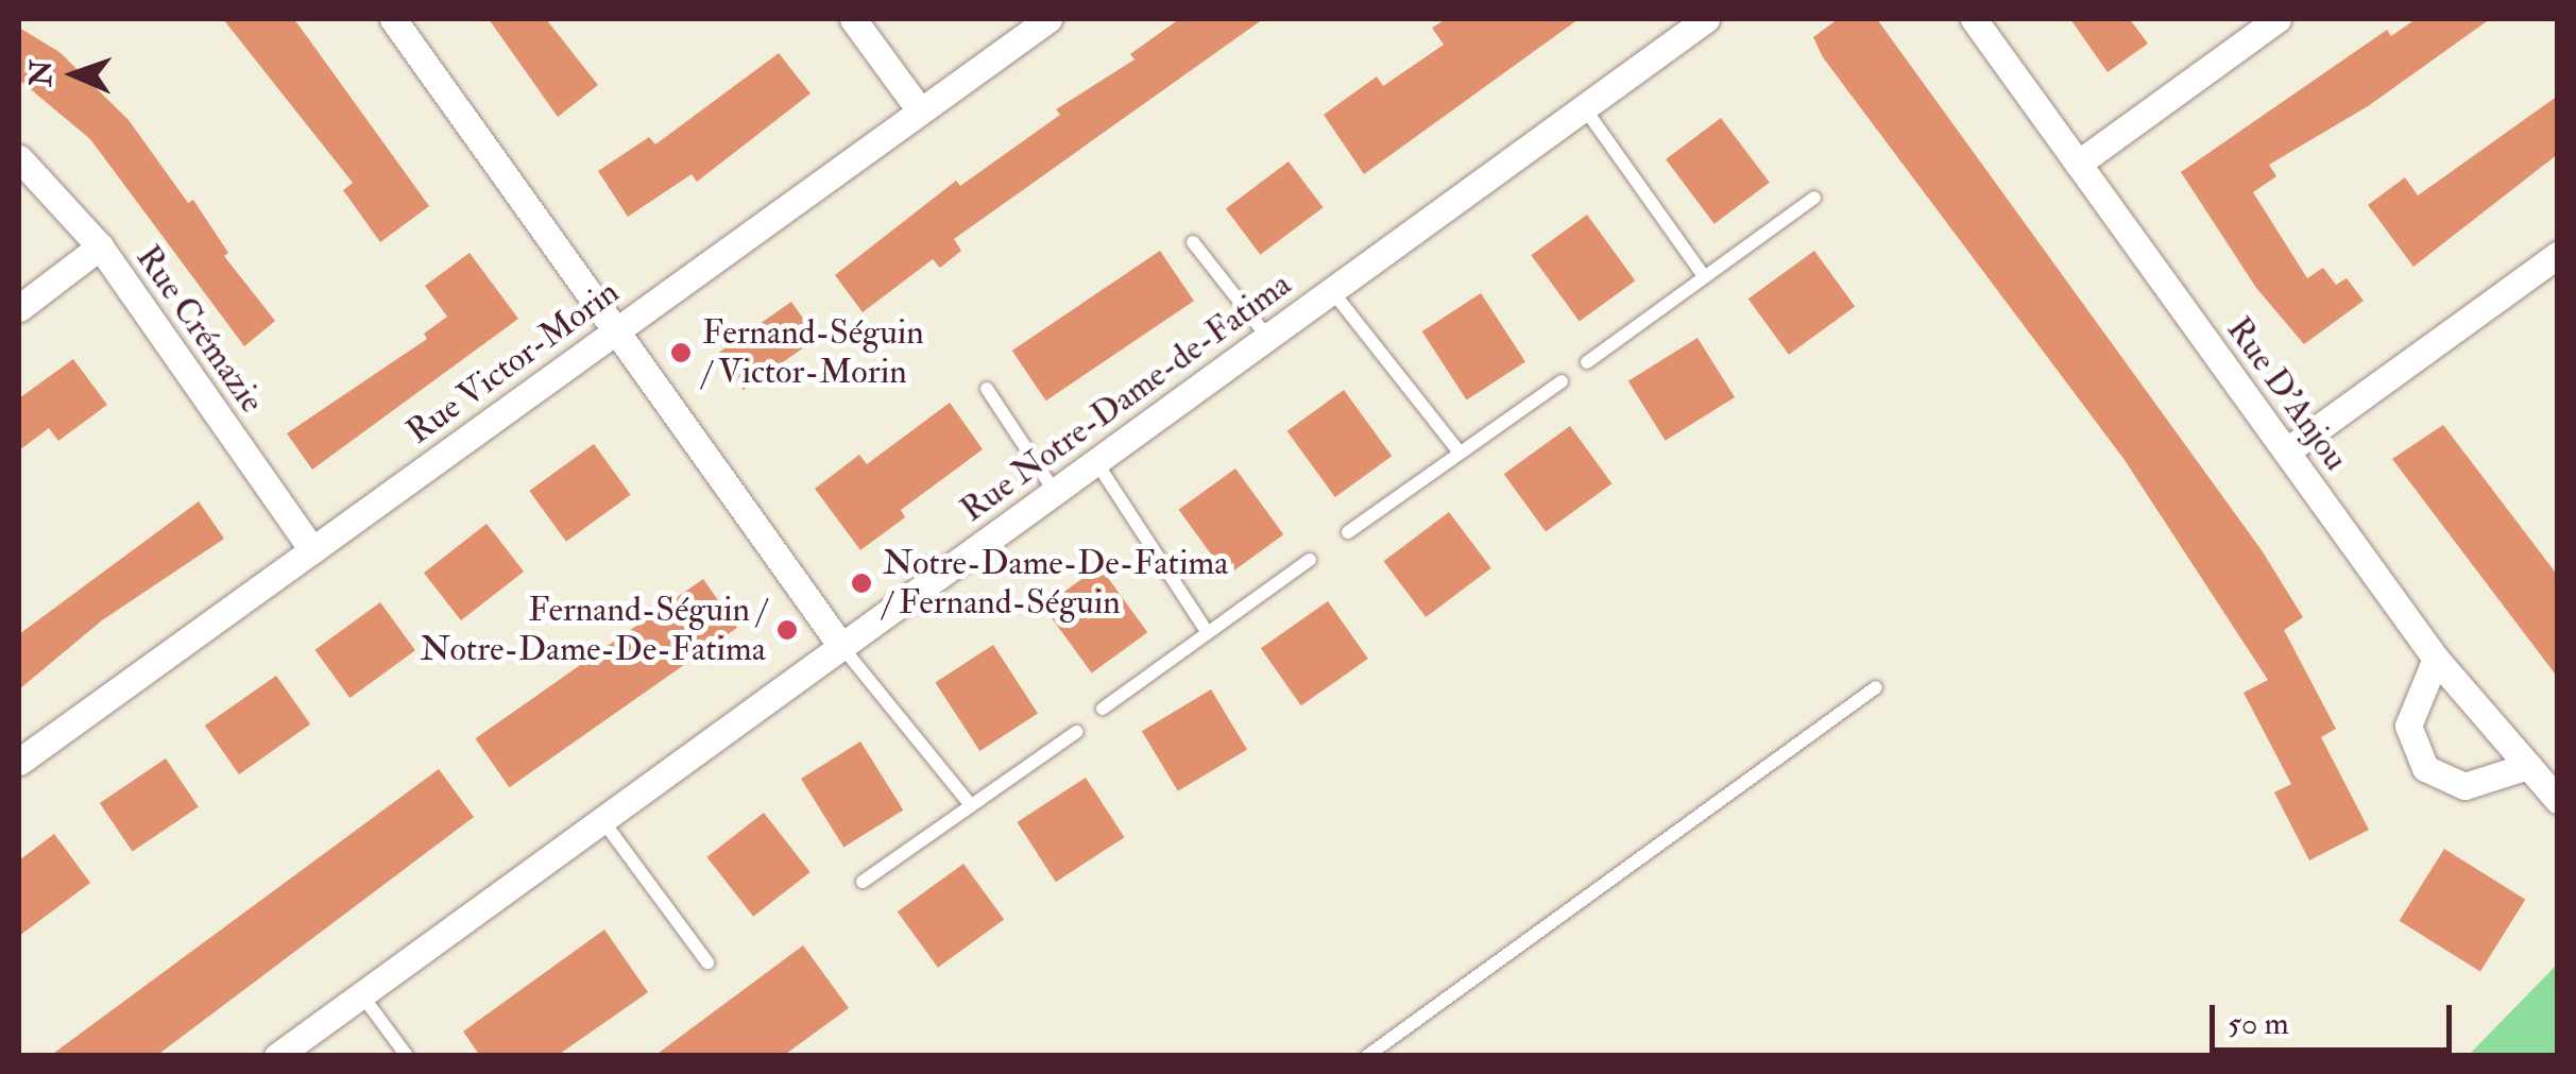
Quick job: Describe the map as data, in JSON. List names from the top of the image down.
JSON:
{
  "streets": {
    "street": [
      "Rue Crémazie",
      "Rue Victor-Morin",
      "Rue D'Anjou",
      "Rue Notre-Dame-de-Fatima"
    ]
  },
  "crossings": [
    ["Rue Crémazie", "Rue Victor-Morin"]
  ],
  "places": ["Fernand-Séguin / Victor-Morin", "Notre-Dame-De-Fatima / Fernand-Séguin", "Fernand-Séguin / Notre-Dame-De-Fatima"],
  "scale_bar": "50 m",
  "north": "left"
}
